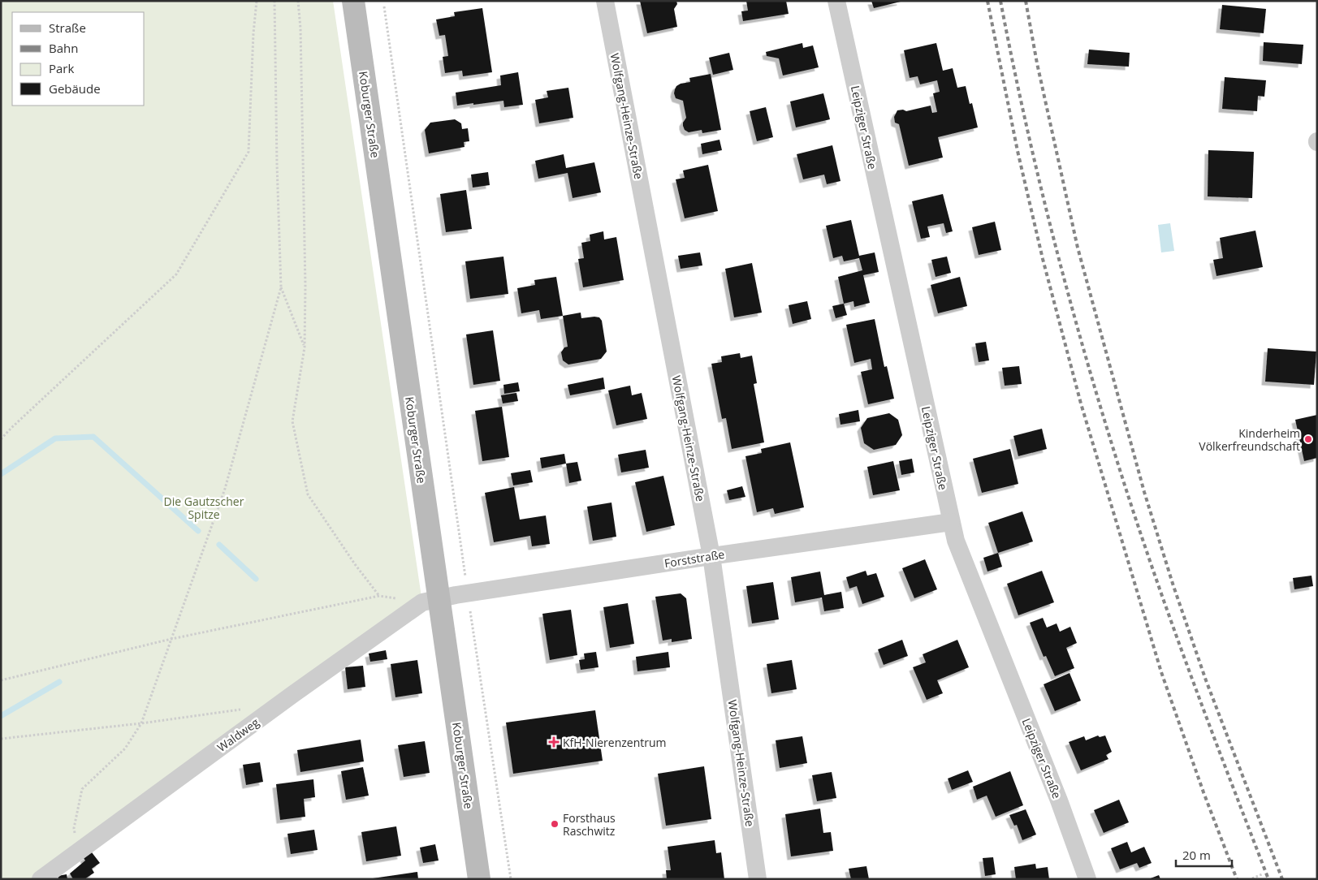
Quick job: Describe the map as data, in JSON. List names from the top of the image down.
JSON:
{
  "streets": {
    "main road": ["Koburger Straße"],
    "street": [
      "Wolfgang-Heinze-Straße",
      "Leipziger Straße",
      "Forststraße",
      "Waldweg"
    ]
  },
  "crossings": [
    ["Koburger Straße", "Forststraße"],
    ["Koburger Straße", "Waldweg"],
    ["Wolfgang-Heinze-Straße", "Forststraße"],
    ["Leipziger Straße", "Forststraße"],
    ["Forststraße", "Waldweg"]
  ],
  "parks": ["Die Gautzscher Spitze"],
  "places": {
    "other": ["Kinderheim Völkerfreundschaft", "Forsthaus Raschwitz"],
    "health": ["KfH-Nierenzentrum"]
  },
  "legend": [
    "Straße",
    "Bahn",
    "Park",
    "Gebäude"
  ],
  "scale_bar": "20 m"
}
